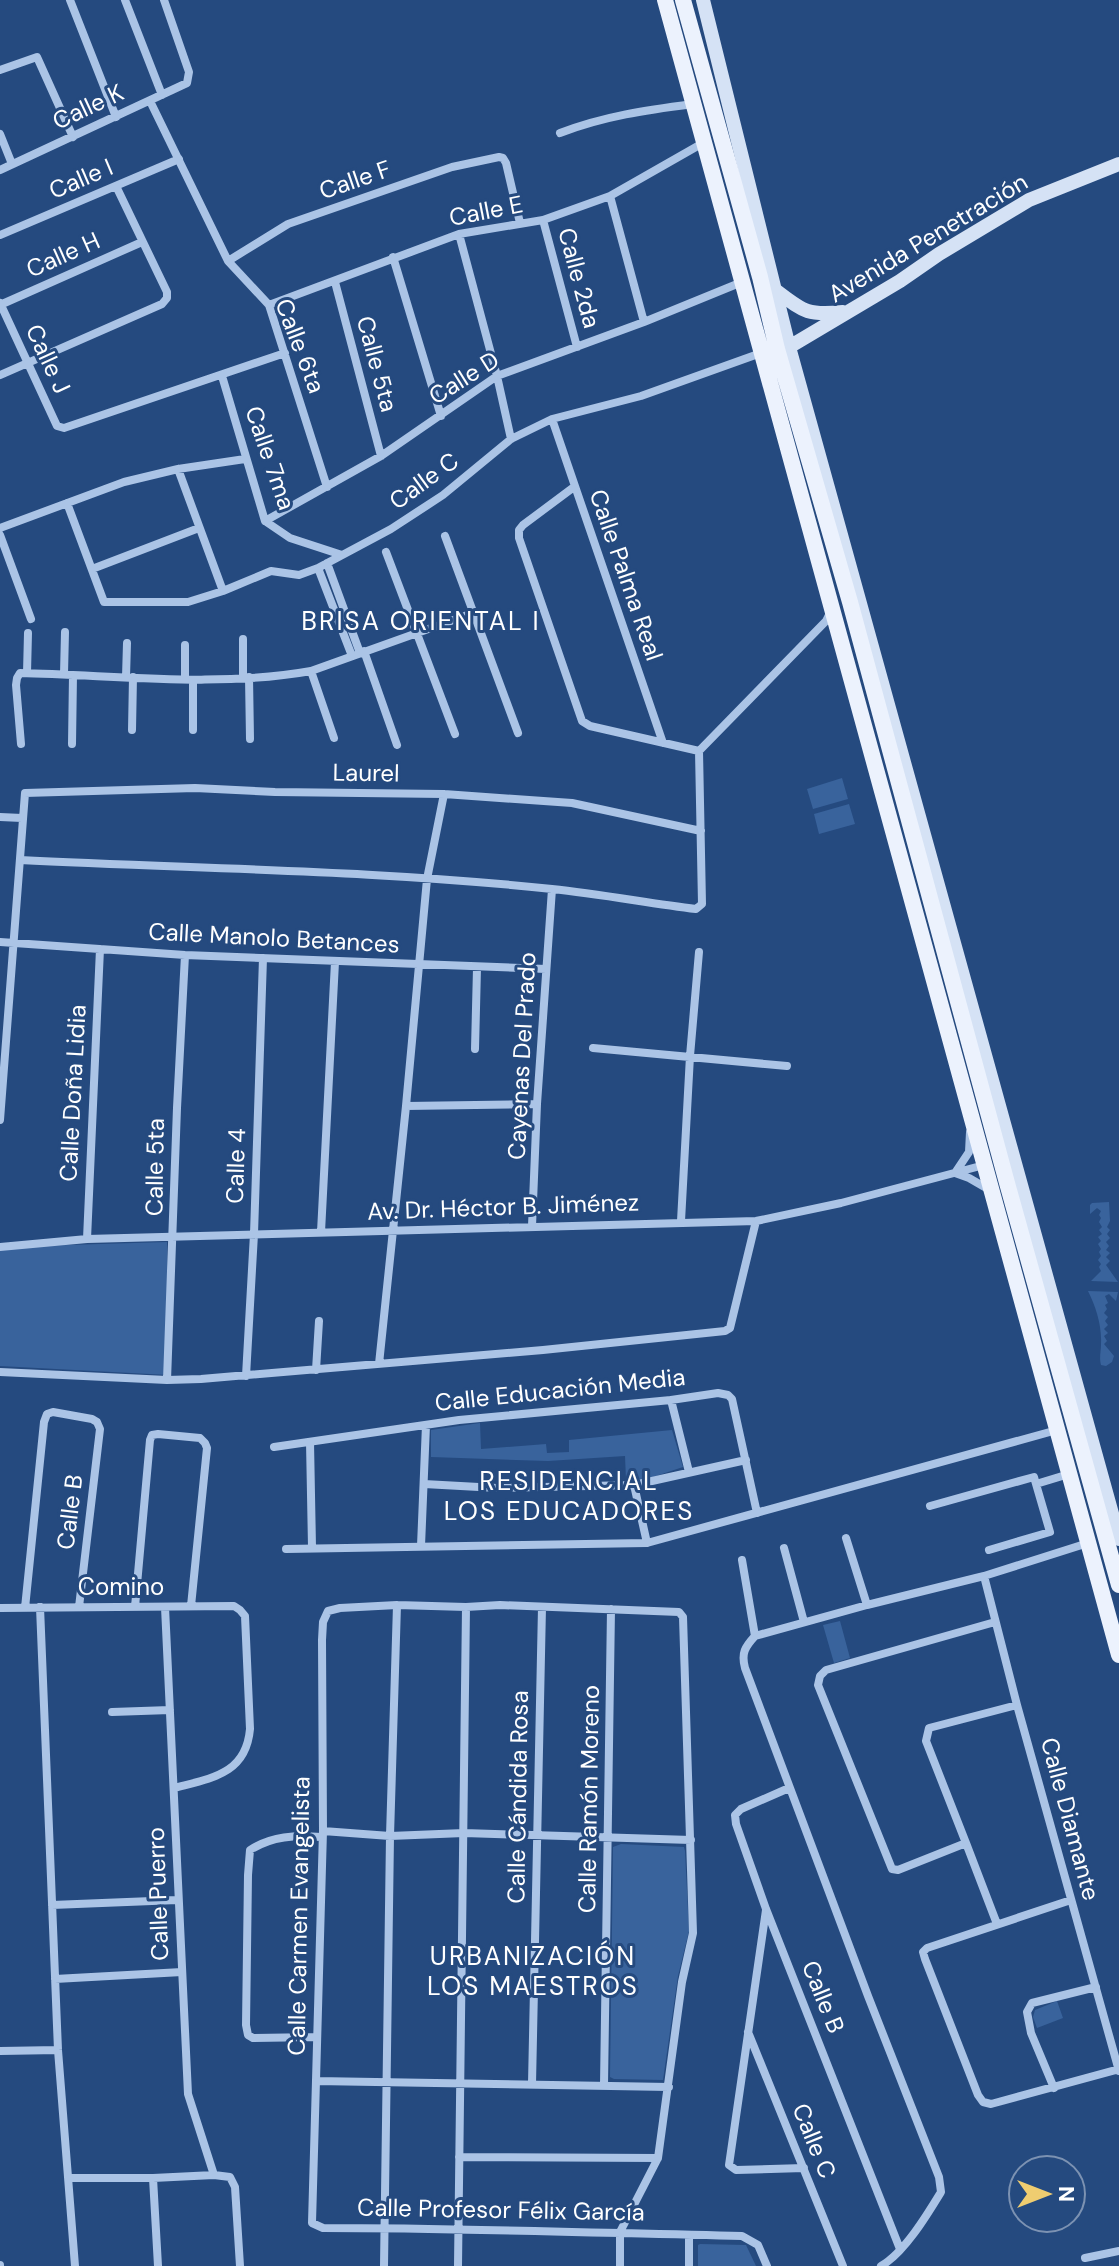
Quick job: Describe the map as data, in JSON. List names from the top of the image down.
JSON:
{
  "streets": {
    "street": [
      "Calle K",
      "Calle I",
      "Calle F",
      "Calle E",
      "Avenida Penetración",
      "Calle H",
      "Calle 2da",
      "Calle 6ta",
      "Calle J",
      "Calle 5ta",
      "Calle D",
      "Calle 7ma",
      "Calle C",
      "Calle Palma Real",
      "Laurel",
      "Calle Manolo Betances",
      "Cayenas Del Prado",
      "Calle Doña Lidia",
      "Calle 4",
      "Av. Dr. Héctor B. Jiménez",
      "Calle Educación Media",
      "Calle B",
      "Comino",
      "Calle Cándida Rosa",
      "Calle Ramón Moreno",
      "Calle Diamante",
      "Calle Puerro",
      "Calle Carmen Evangelista",
      "Calle Profesor Félix García"
    ]
  },
  "crossings": [
    ["Calle K", "Calle 6ta"],
    ["Calle I", "Calle 6ta"],
    ["Calle F", "Calle E"],
    ["Calle F", "Calle 6ta"],
    ["Calle E", "Calle 2da"],
    ["Calle E", "Calle 6ta"],
    ["Calle E", "Calle 5ta"],
    ["Avenida Penetración", "Calle C"],
    ["Calle H", "Calle J"],
    ["Calle 2da", "Calle D"],
    ["Calle 6ta", "Calle D"],
    ["Calle J", "Calle 7ma"],
    ["Calle 5ta", "Calle D"],
    ["Calle 5ta", "Calle Manolo Betances"],
    ["Calle 5ta", "Av. Dr. Héctor B. Jiménez"],
    ["Calle D", "Calle 7ma"],
    ["Calle 7ma", "Calle C"],
    ["Calle C", "Calle Palma Real"],
    ["Calle Manolo Betances", "Cayenas Del Prado"],
    ["Calle Manolo Betances", "Calle Doña Lidia"],
    ["Calle Manolo Betances", "Calle 4"],
    ["Cayenas Del Prado", "Av. Dr. Héctor B. Jiménez"],
    ["Calle Doña Lidia", "Av. Dr. Héctor B. Jiménez"],
    ["Calle 4", "Av. Dr. Héctor B. Jiménez"],
    ["Calle B", "Comino"],
    ["Comino", "Calle Puerro"],
    ["Calle Carmen Evangelista", "Calle Profesor Félix García"]
  ],
  "districts": ["BRISA ORIENTAL I", "RESIDENCIAL LOS EDUCADORES", "URBANIZACIÓN LOS MAESTROS"],
  "north": "right"
}
